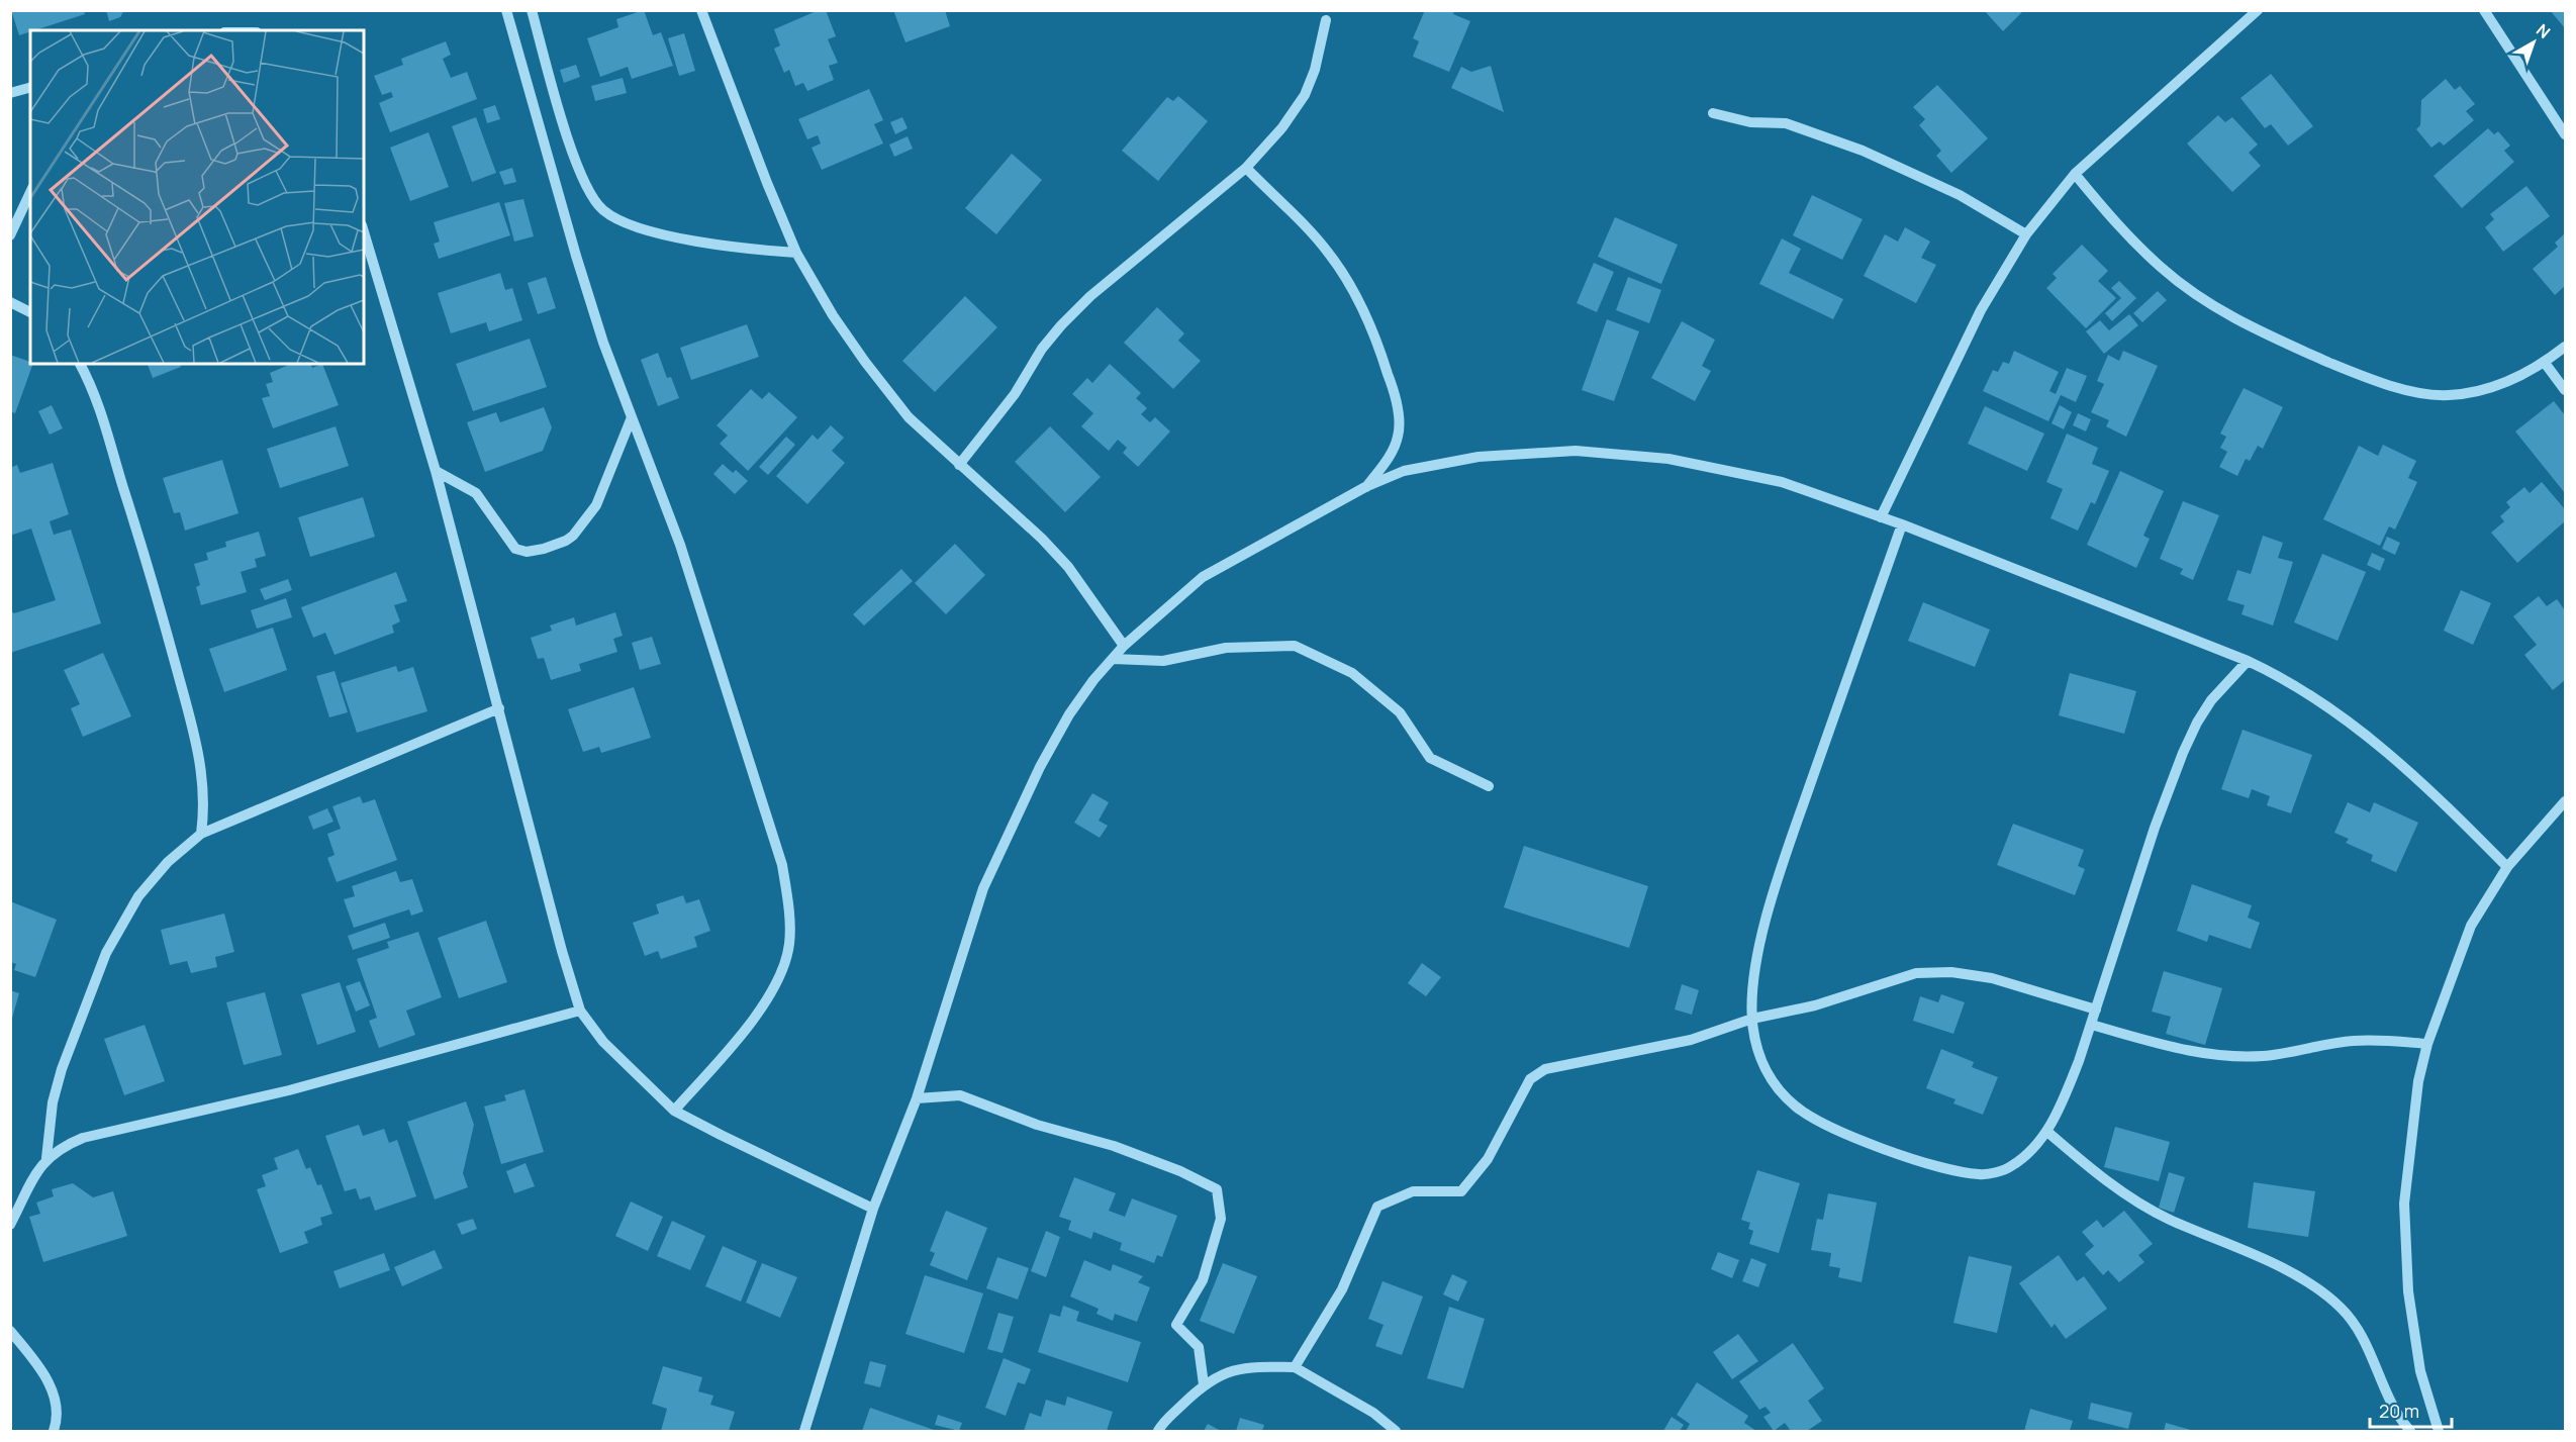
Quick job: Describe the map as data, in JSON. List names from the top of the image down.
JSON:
{
  "scale_bar": "20 m",
  "north": "top right"
}
